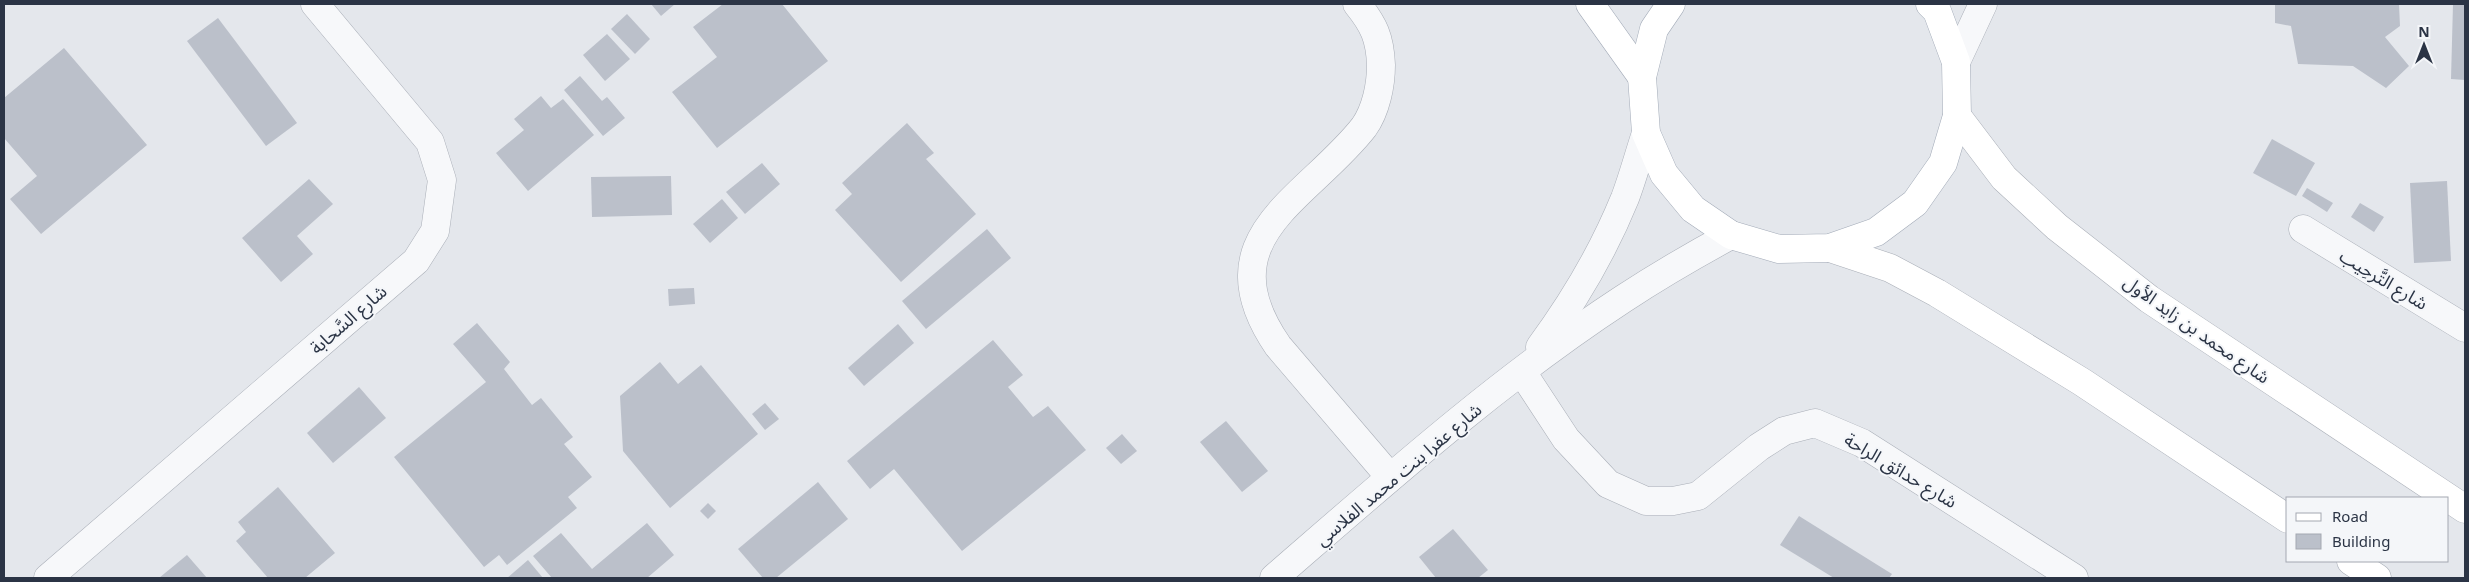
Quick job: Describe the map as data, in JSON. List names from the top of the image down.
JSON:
{
  "streets": {
    "main road": ["شارع محمد بن زايد الأول"],
    "street": [
      "شارع التَّرحِيب",
      "شارع السَّحابة",
      "شارع حدائق الراحة",
      "شارع عفرا بنت محمد الفلاسي"
    ]
  },
  "crossings": [
    ["شارع حدائق الراحة", "شارع عفرا بنت محمد الفلاسي"]
  ],
  "legend": ["Road", "Building"],
  "north": "top"
}
